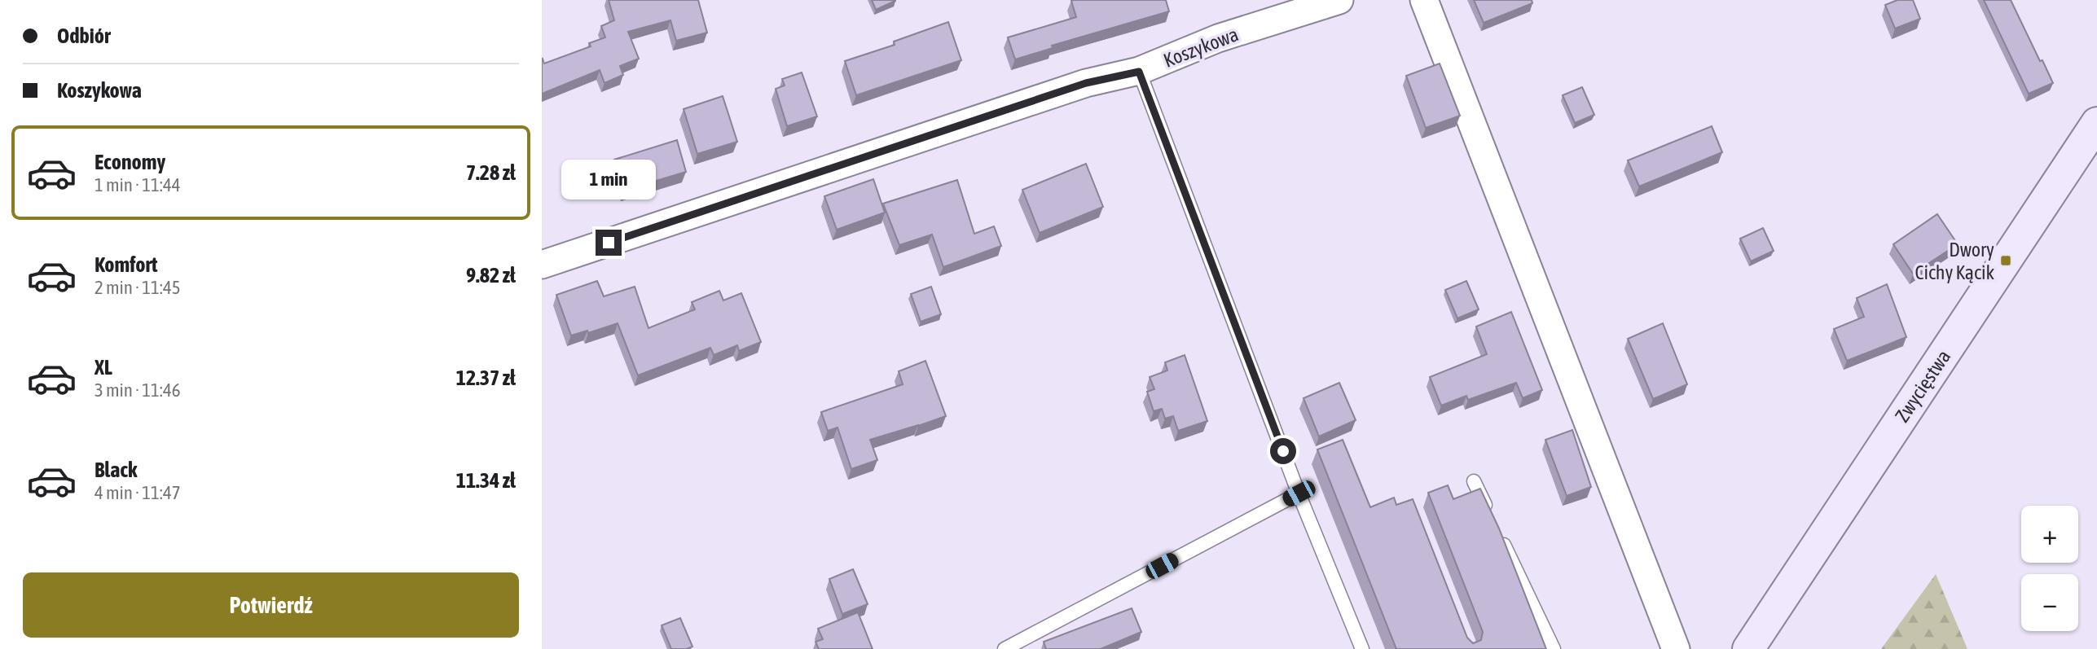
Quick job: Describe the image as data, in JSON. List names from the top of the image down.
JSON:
{
  "streets": {
    "street": ["Koszykowa", "Zwycięstwa"]
  },
  "places": {
    "transit": ["Dwory Cichy Kącik"]
  },
  "page": {
    "banner": ["Odbiór", "Koszykowa"],
    "list": [
      {
        "name": "Economy",
        "note": "1 min · 11:44",
        "value": "7.28 zł"
      },
      {
        "name": "Komfort",
        "note": "2 min · 11:45",
        "value": "9.82 zł"
      },
      {
        "name": "XL",
        "note": "3 min · 11:46",
        "value": "12.37 zł"
      },
      {
        "name": "Black",
        "note": "4 min · 11:47",
        "value": "11.34 zł"
      }
    ],
    "bubble": "1 min",
    "map_buttons": ["+", "−"],
    "buttons": "Potwierdź"
  }
}
